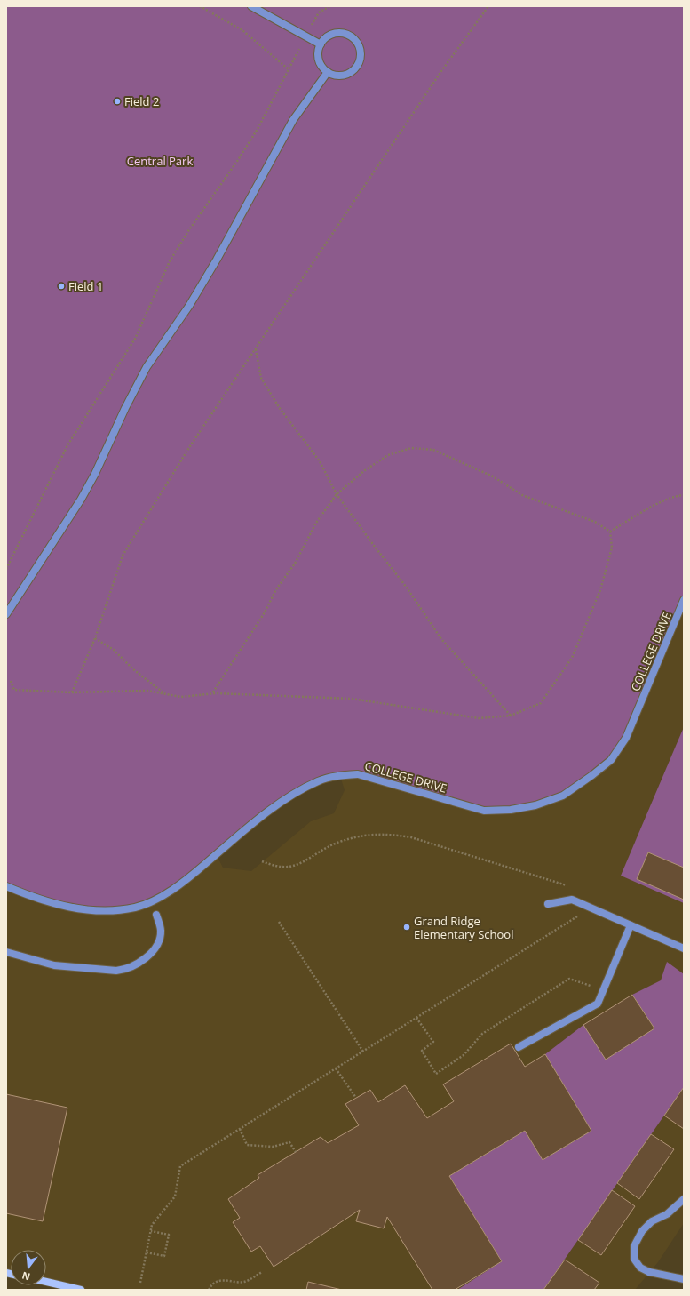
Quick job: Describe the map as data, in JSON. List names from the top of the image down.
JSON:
{
  "streets": {
    "street": ["COLLEGE DRIVE"]
  },
  "parks": ["Central Park"],
  "places": ["Field 2", "Field 1", "Grand Ridge Elementary School"],
  "north": "bottom"
}
